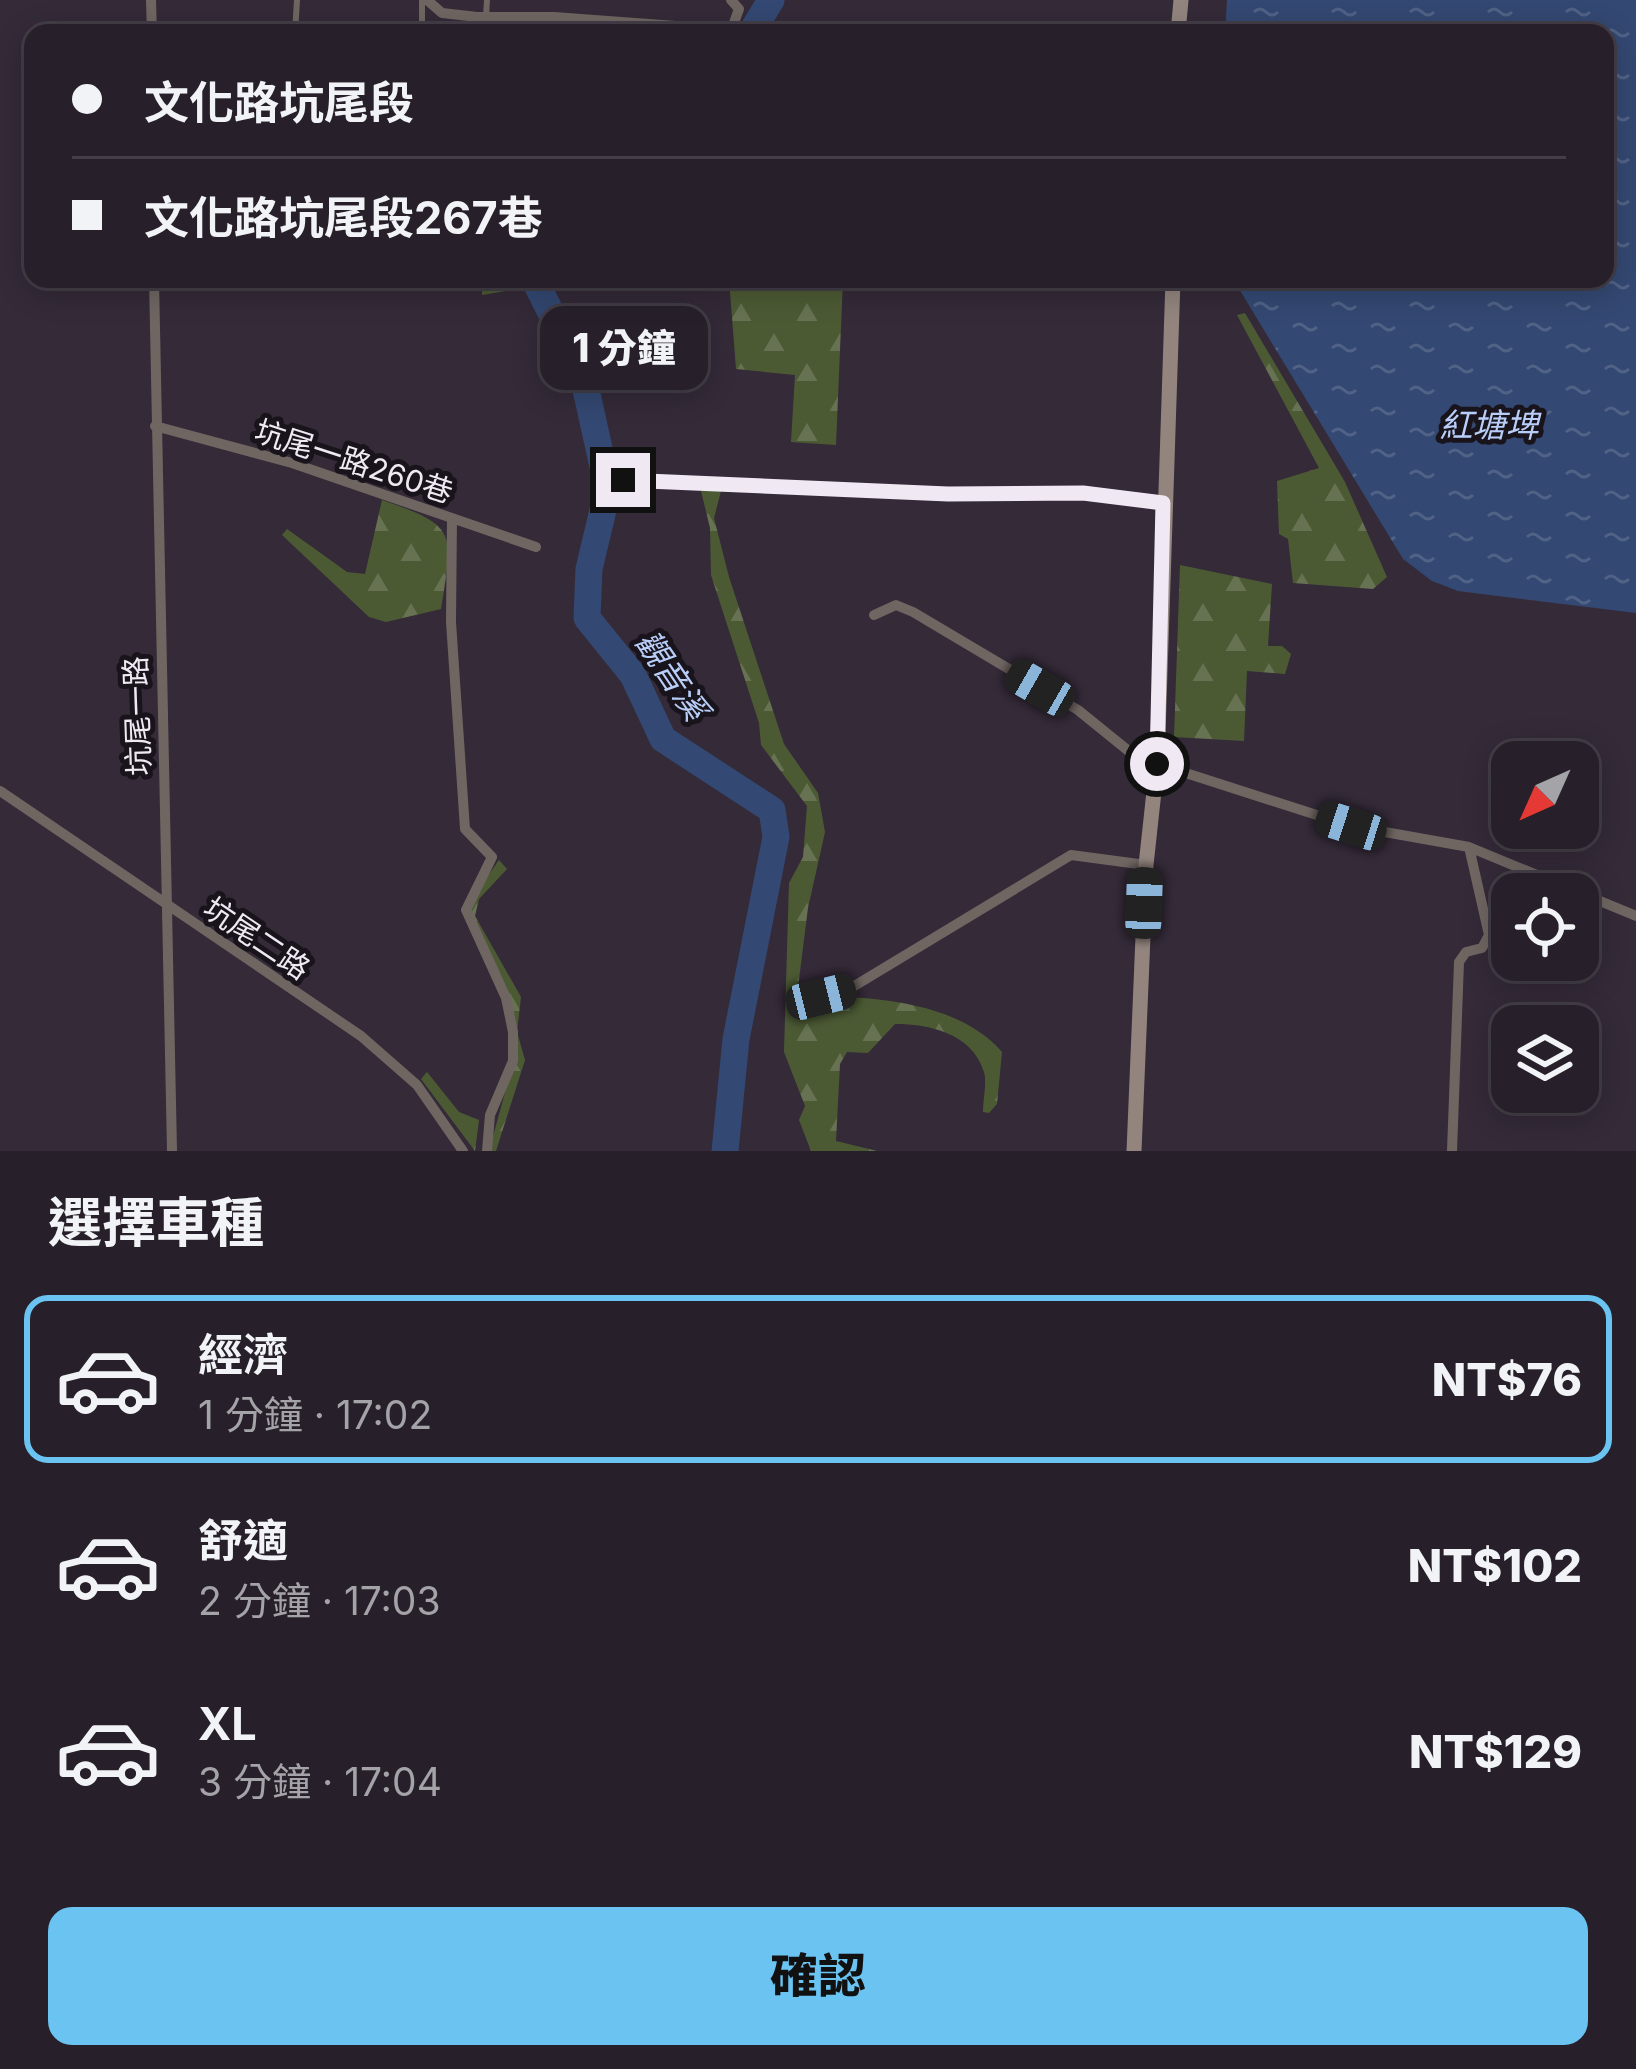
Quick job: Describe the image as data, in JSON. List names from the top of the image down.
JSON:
{
  "streets": {
    "street": ["坑尾一路260巷", "坑尾一路", "坑尾二路"]
  },
  "crossings": [
    ["坑尾一路260巷", "坑尾一路"],
    ["坑尾一路", "坑尾二路"]
  ],
  "water": ["紅塘埤", "觀音溪"],
  "north": "bottom left",
  "page": {
    "banner": ["文化路坑尾段", "文化路坑尾段267巷"],
    "bubble": "1 分鐘",
    "heading": "選擇車種",
    "list": [
      {
        "name": "經濟",
        "note": "1 分鐘 · 17:02",
        "value": "NT$76"
      },
      {
        "name": "舒適",
        "note": "2 分鐘 · 17:03",
        "value": "NT$102"
      },
      {
        "name": "XL",
        "note": "3 分鐘 · 17:04",
        "value": "NT$129"
      }
    ],
    "buttons": "確認"
  }
}
